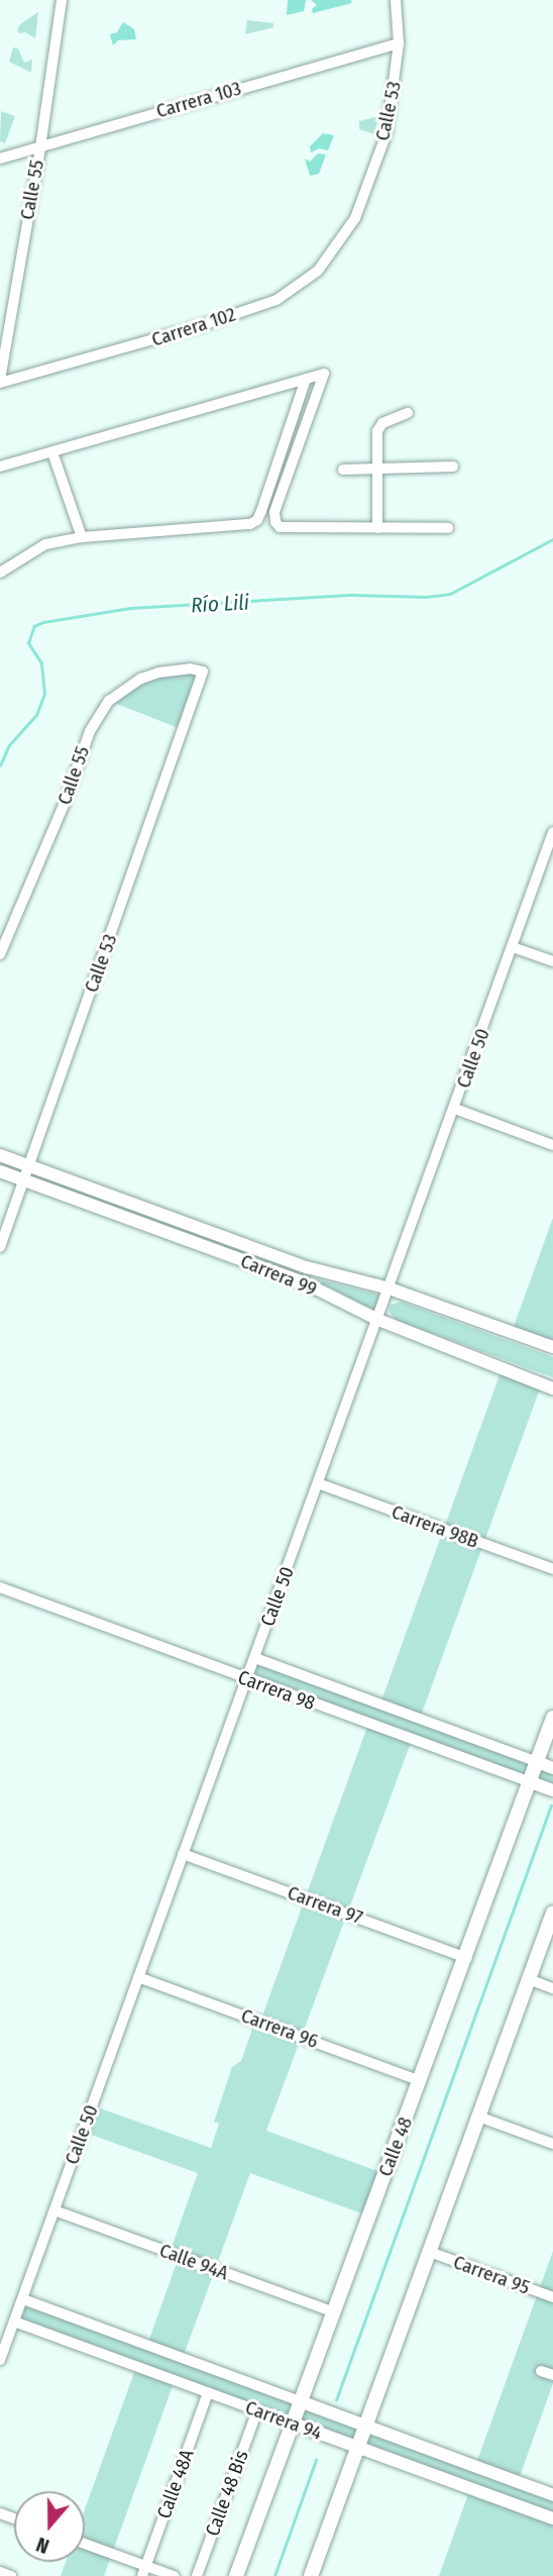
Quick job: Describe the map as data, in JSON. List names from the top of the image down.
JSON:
{
  "streets": {
    "main road": ["Calle 48"],
    "street": [
      "Carrera 103",
      "Calle 53",
      "Calle 55",
      "Carrera 102",
      "Calle 50",
      "Carrera 99",
      "Carrera 98B",
      "Carrera 98",
      "Carrera 97",
      "Carrera 96",
      "Calle 94A",
      "Carrera 95",
      "Carrera 94",
      "Calle 48A",
      "Calle 48 Bis"
    ]
  },
  "crossings": [
    ["Carrera 103", "Calle 53"],
    ["Carrera 103", "Calle 55"],
    ["Calle 53", "Calle 55"],
    ["Calle 53", "Carrera 102"],
    ["Calle 53", "Carrera 99"],
    ["Calle 55", "Carrera 102"],
    ["Calle 50", "Carrera 99"],
    ["Calle 50", "Carrera 98B"],
    ["Calle 50", "Carrera 98"],
    ["Calle 50", "Carrera 97"],
    ["Calle 50", "Carrera 96"],
    ["Calle 50", "Calle 94A"],
    ["Calle 50", "Carrera 94"],
    ["Carrera 98", "Calle 48"],
    ["Carrera 97", "Calle 48"],
    ["Carrera 96", "Calle 48"],
    ["Calle 48", "Calle 94A"],
    ["Calle 48", "Carrera 94"],
    ["Carrera 94", "Calle 48A"],
    ["Carrera 94", "Calle 48 Bis"]
  ],
  "water": ["Río Lili"],
  "north": "bottom"
}
